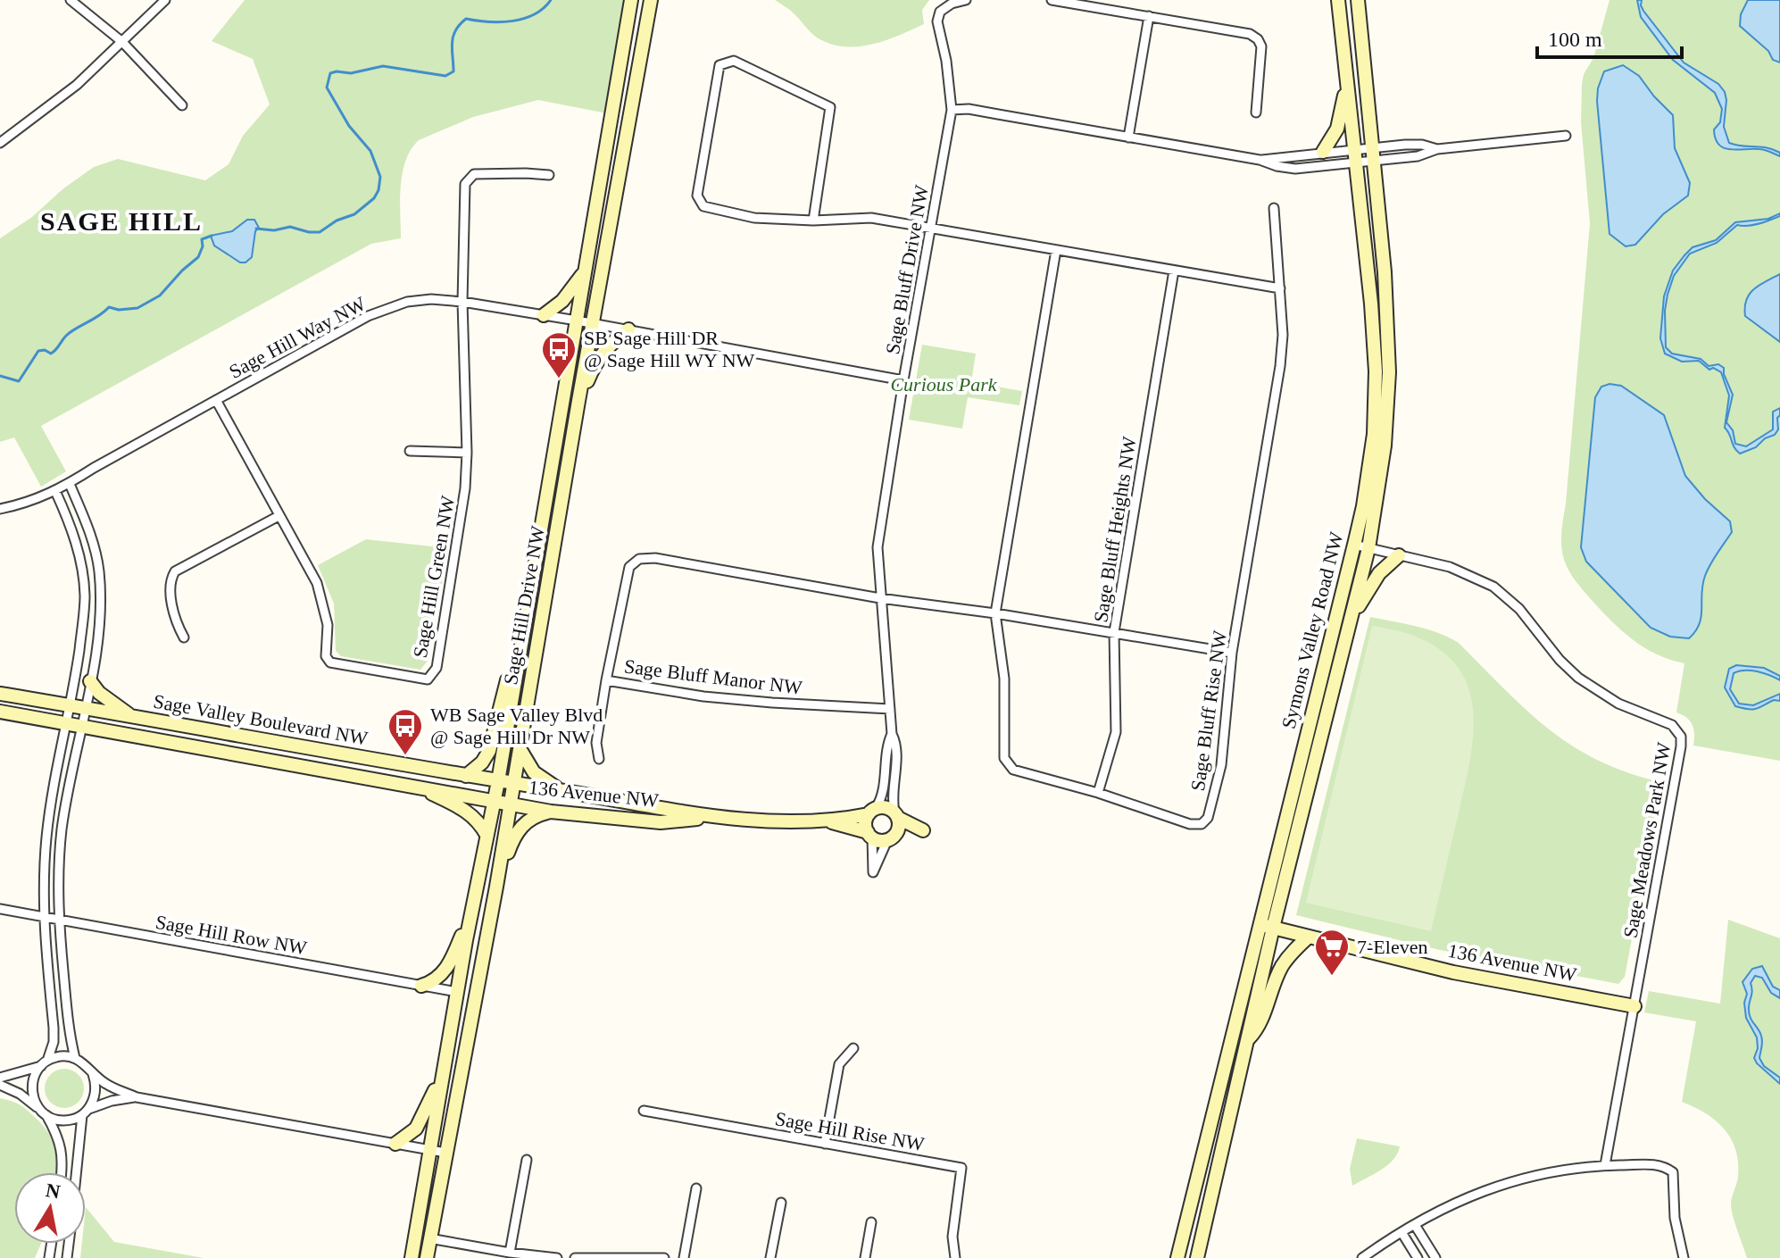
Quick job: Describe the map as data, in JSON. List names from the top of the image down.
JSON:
{
  "streets": {
    "street": [
      "Sage Bluff Drive NW",
      "Sage Hill Way NW",
      "Sage Bluff Heights NW",
      "Sage Hill Green NW",
      "Sage Hill Drive NW",
      "Symons Valley Road NW",
      "Sage Bluff Manor NW",
      "Sage Bluff Rise NW",
      "Sage Valley Boulevard NW",
      "136 Avenue NW",
      "Sage Meadows Park NW",
      "Sage Hill Row NW",
      "Sage Hill Rise NW"
    ]
  },
  "crossings": [
    ["Sage Bluff Drive NW", "Sage Hill Way NW"],
    ["Sage Bluff Drive NW", "Sage Bluff Manor NW"],
    ["Sage Bluff Drive NW", "136 Avenue NW"],
    ["Sage Hill Way NW", "Sage Hill Green NW"],
    ["Sage Hill Way NW", "Sage Hill Drive NW"],
    ["Sage Bluff Heights NW", "Sage Bluff Manor NW"],
    ["Sage Bluff Heights NW", "Sage Bluff Rise NW"],
    ["Sage Hill Drive NW", "Sage Valley Boulevard NW"],
    ["Sage Hill Drive NW", "136 Avenue NW"],
    ["Sage Hill Drive NW", "Sage Hill Row NW"],
    ["Symons Valley Road NW", "136 Avenue NW"],
    ["Symons Valley Road NW", "Sage Meadows Park NW"],
    ["Sage Bluff Manor NW", "Sage Bluff Rise NW"],
    ["Sage Valley Boulevard NW", "136 Avenue NW"],
    ["136 Avenue NW", "Sage Meadows Park NW"]
  ],
  "districts": ["SAGE HILL"],
  "parks": ["Curious Park"],
  "places": {
    "bus stop": ["SB Sage Hill DR @ Sage Hill WY NW", "WB Sage Valley Blvd @ Sage Hill Dr NW"],
    "supermarket": ["7-Eleven"]
  },
  "scale_bar": "100 m",
  "north": "top"
}
